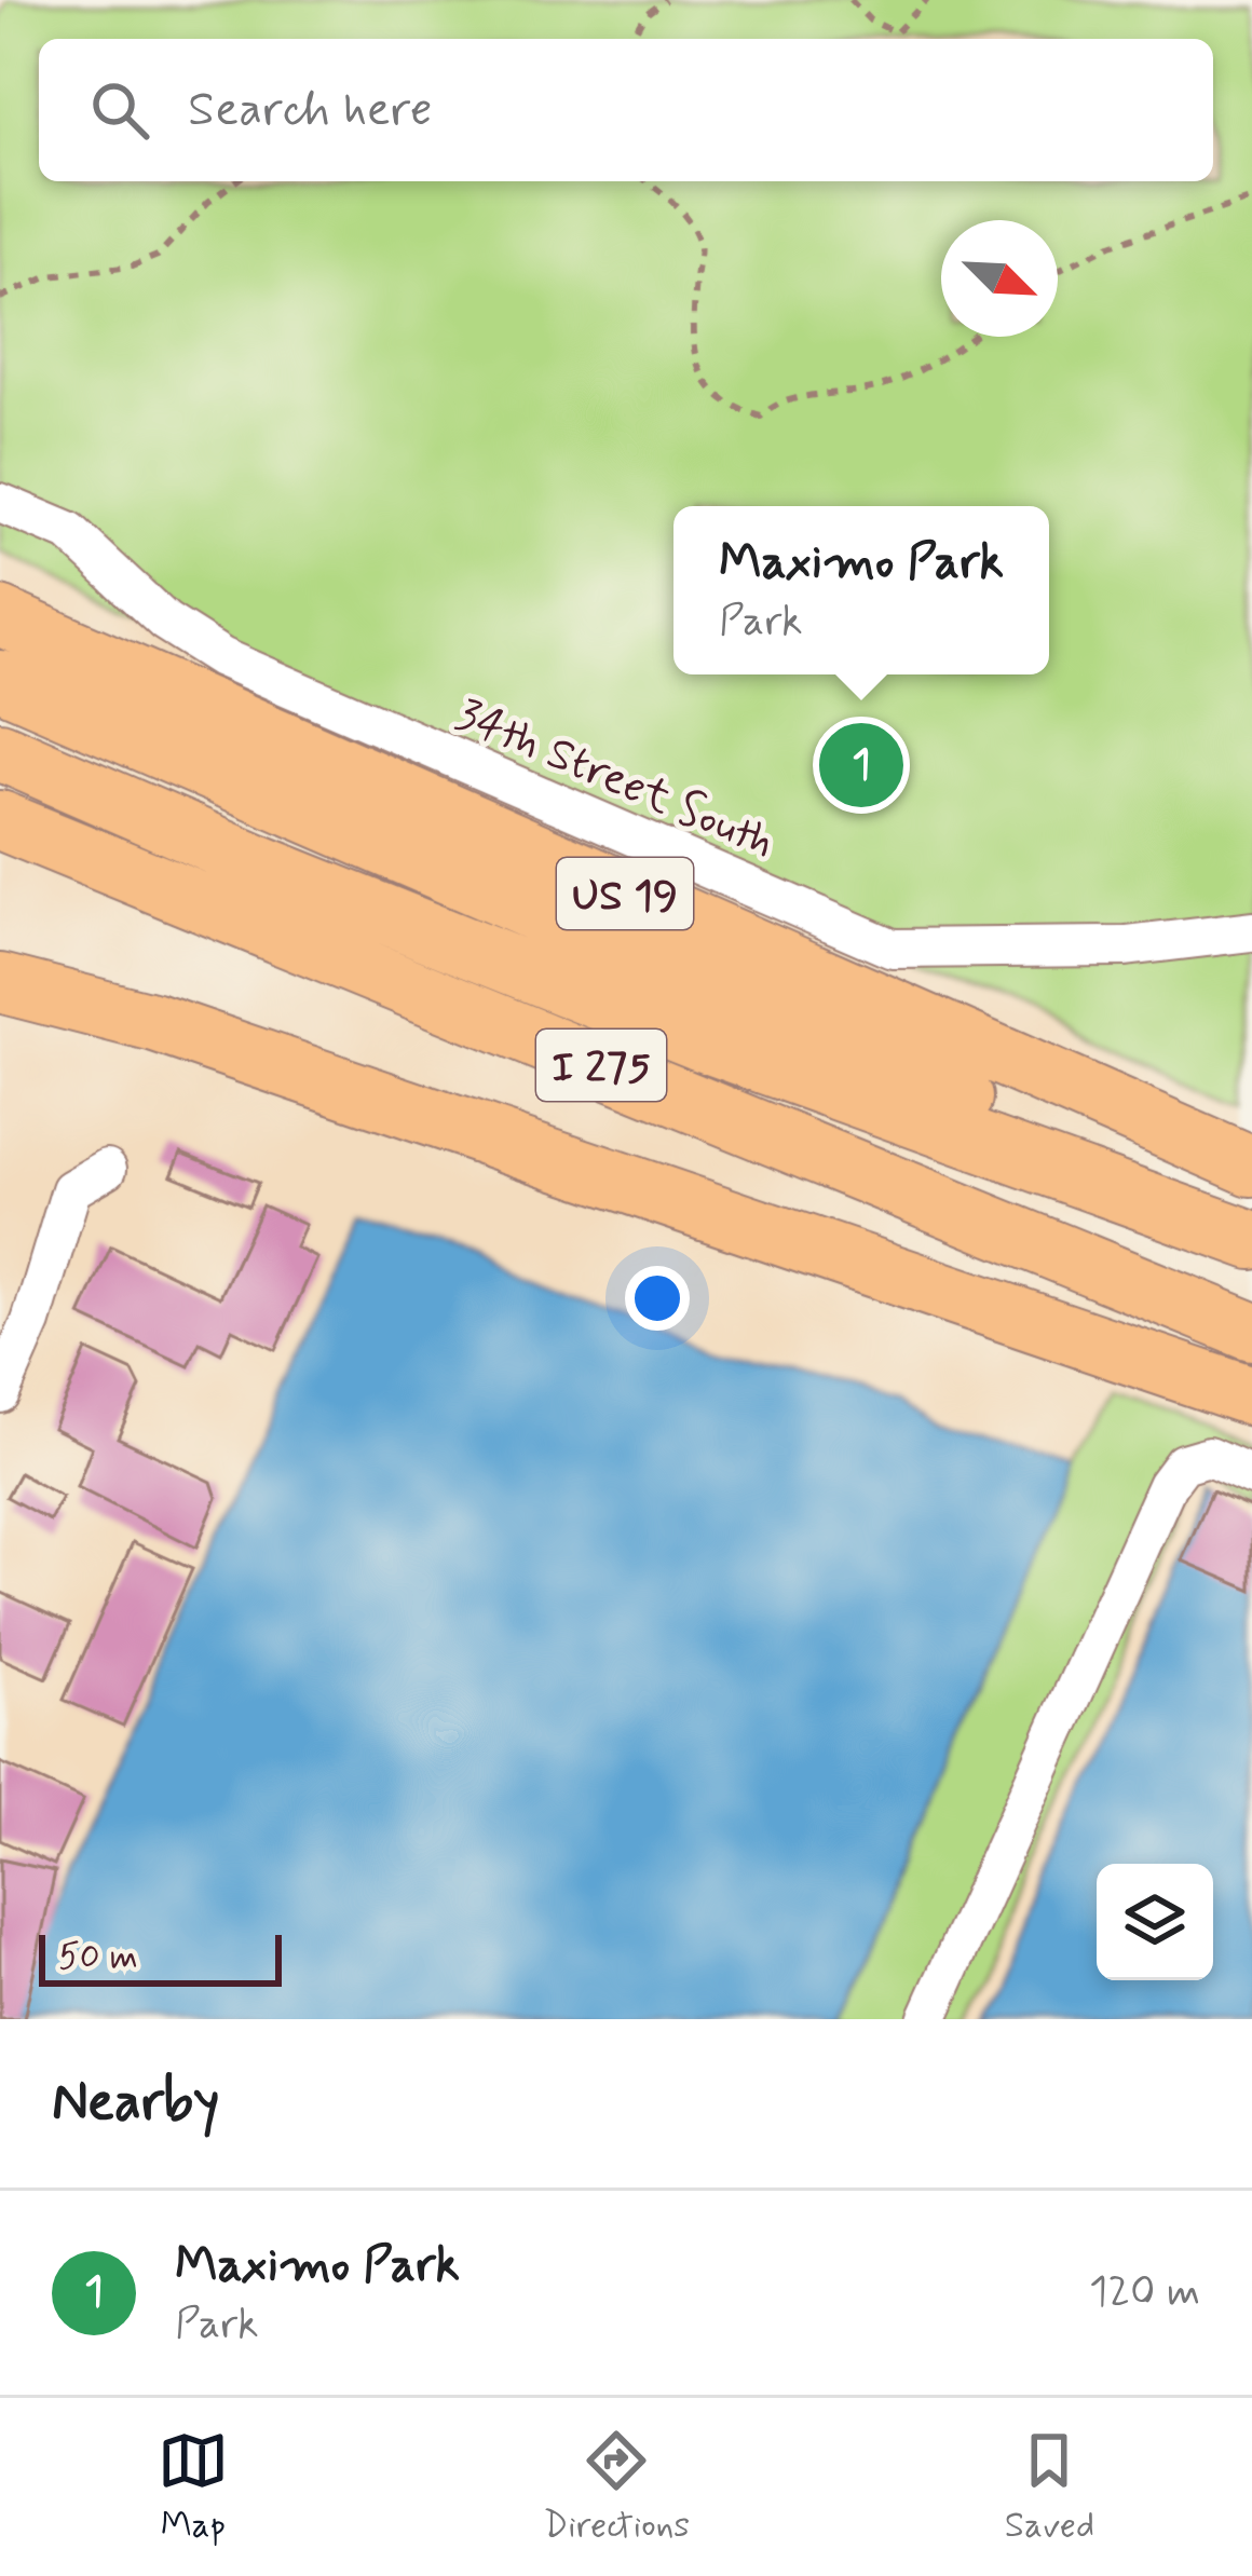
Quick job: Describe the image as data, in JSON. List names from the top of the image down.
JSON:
{
  "streets": {
    "highway": ["US 19", "I 275"],
    "street": ["34th Street South"]
  },
  "scale_bar": "50 m",
  "north": "bottom right",
  "page": {
    "search": "Search here",
    "popup": ["Maximo Park", "Park"],
    "pins": "1",
    "scale": "50 m",
    "heading": "Nearby",
    "list": [
      {
        "mark": "1",
        "name": "Maximo Park",
        "note": "Park",
        "value": "120 m"
      }
    ],
    "nav": ["Map", "Directions", "Saved"]
  }
}
